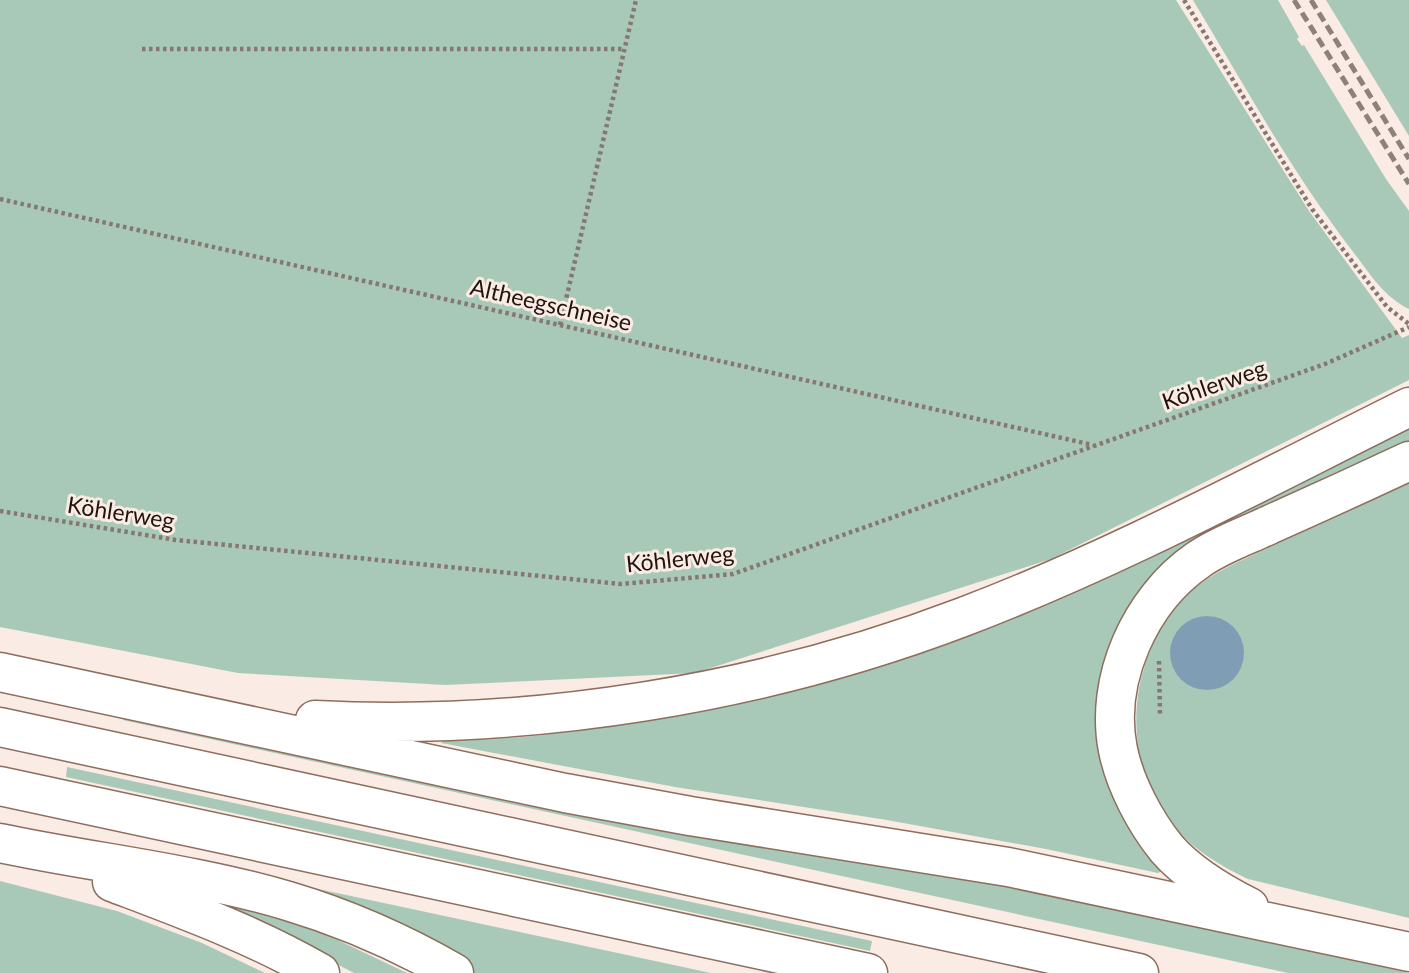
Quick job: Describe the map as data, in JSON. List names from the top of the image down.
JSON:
{
  "streets": {
    "path": ["Altheegschneise", "Köhlerweg"]
  },
  "crossings": [
    ["Altheegschneise", "Köhlerweg"]
  ]
}
